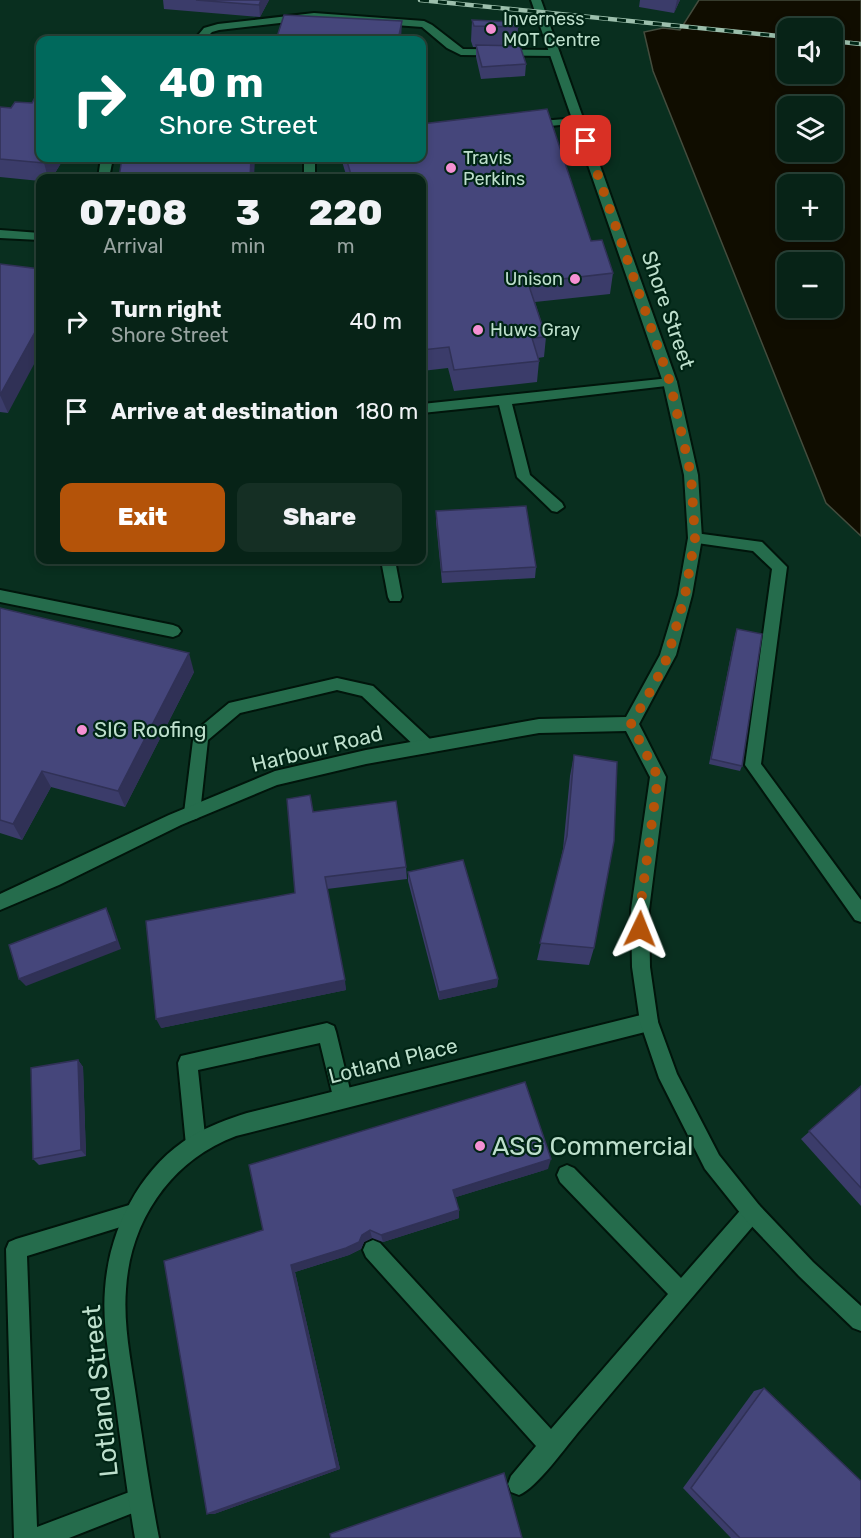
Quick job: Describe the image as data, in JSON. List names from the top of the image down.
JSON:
{
  "streets": {
    "street": [
      "Shore Street",
      "Harbour Road",
      "Lotland Place",
      "Lotland Street"
    ]
  },
  "crossings": [
    ["Shore Street", "Harbour Road"],
    ["Lotland Place", "Lotland Street"]
  ],
  "places": [
    "Inverness MOT Centre",
    "Travis Perkins",
    "Unison",
    "Huws Gray",
    "SIG Roofing",
    "ASG Commercial"
  ],
  "page": {
    "map_buttons": ["+", "−"],
    "turn": ["40 m", "Shore Street"],
    "eta": [
      "07:08",
      "Arrival",
      "3",
      "min",
      "220",
      "m"
    ],
    "list": [
      {
        "name": "Turn right",
        "note": "Shore Street",
        "value": "40 m"
      },
      {
        "name": "Arrive at destination",
        "value": "180 m"
      }
    ],
    "buttons": ["Exit", "Share"]
  }
}
